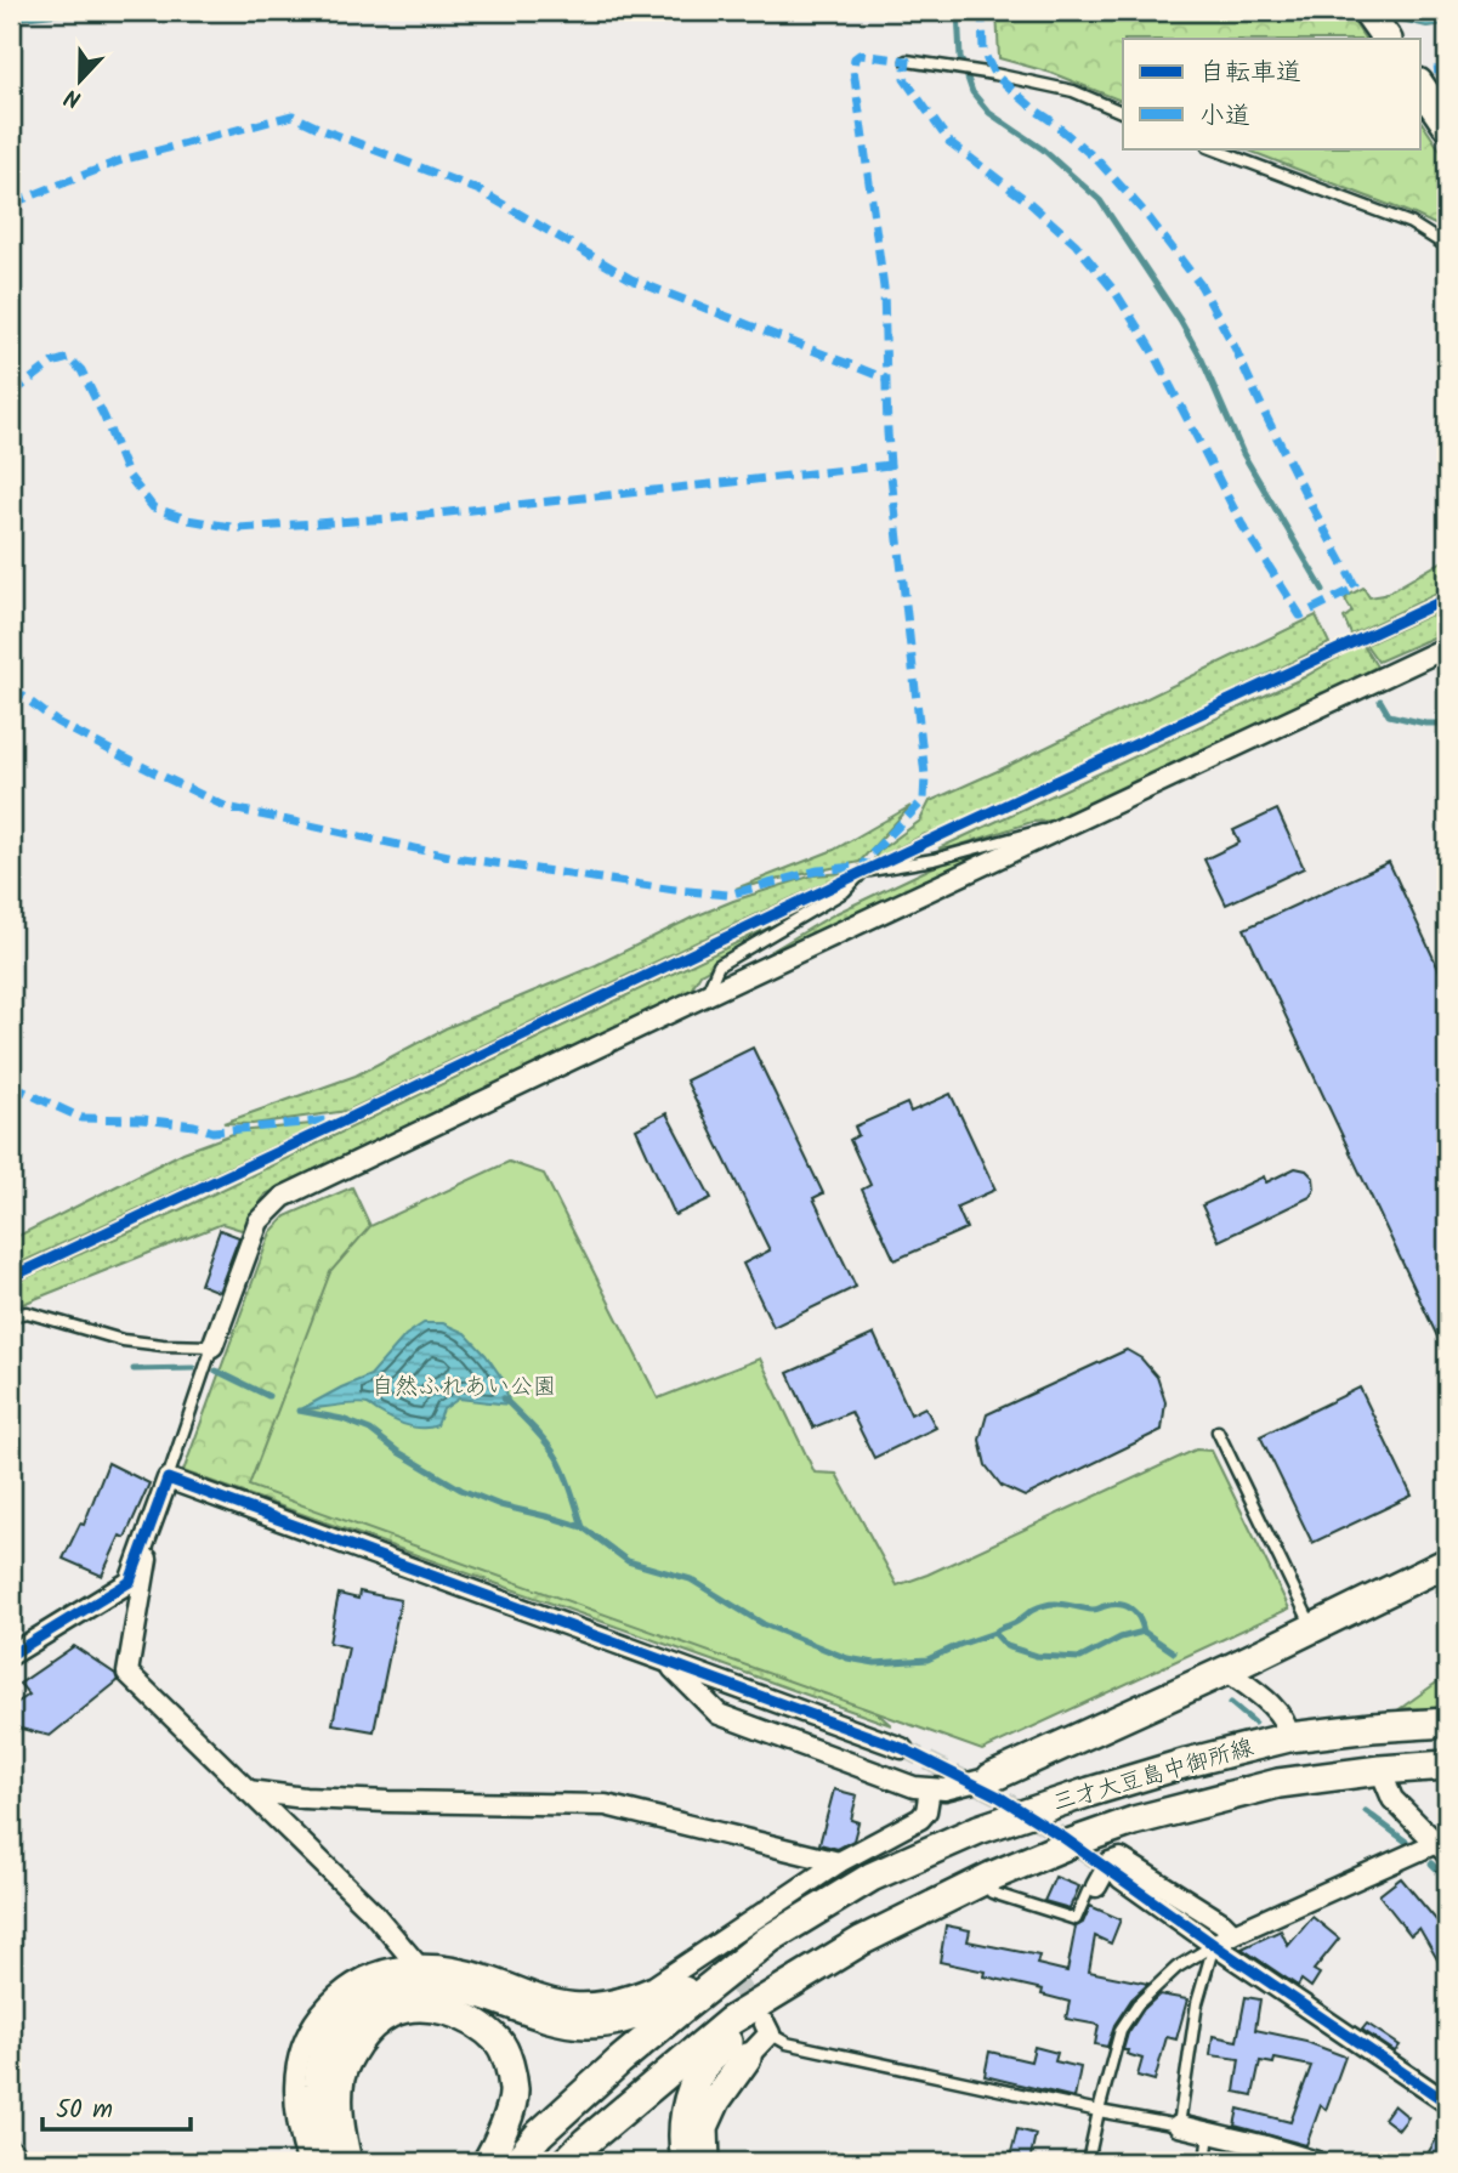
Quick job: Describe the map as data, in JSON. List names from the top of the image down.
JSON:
{
  "streets": {
    "main road": ["三才大豆島中御所線"]
  },
  "parks": ["自然ふれあい公園"],
  "legend": ["自転車道", "小道"],
  "scale_bar": "50 m",
  "north": "bottom"
}
